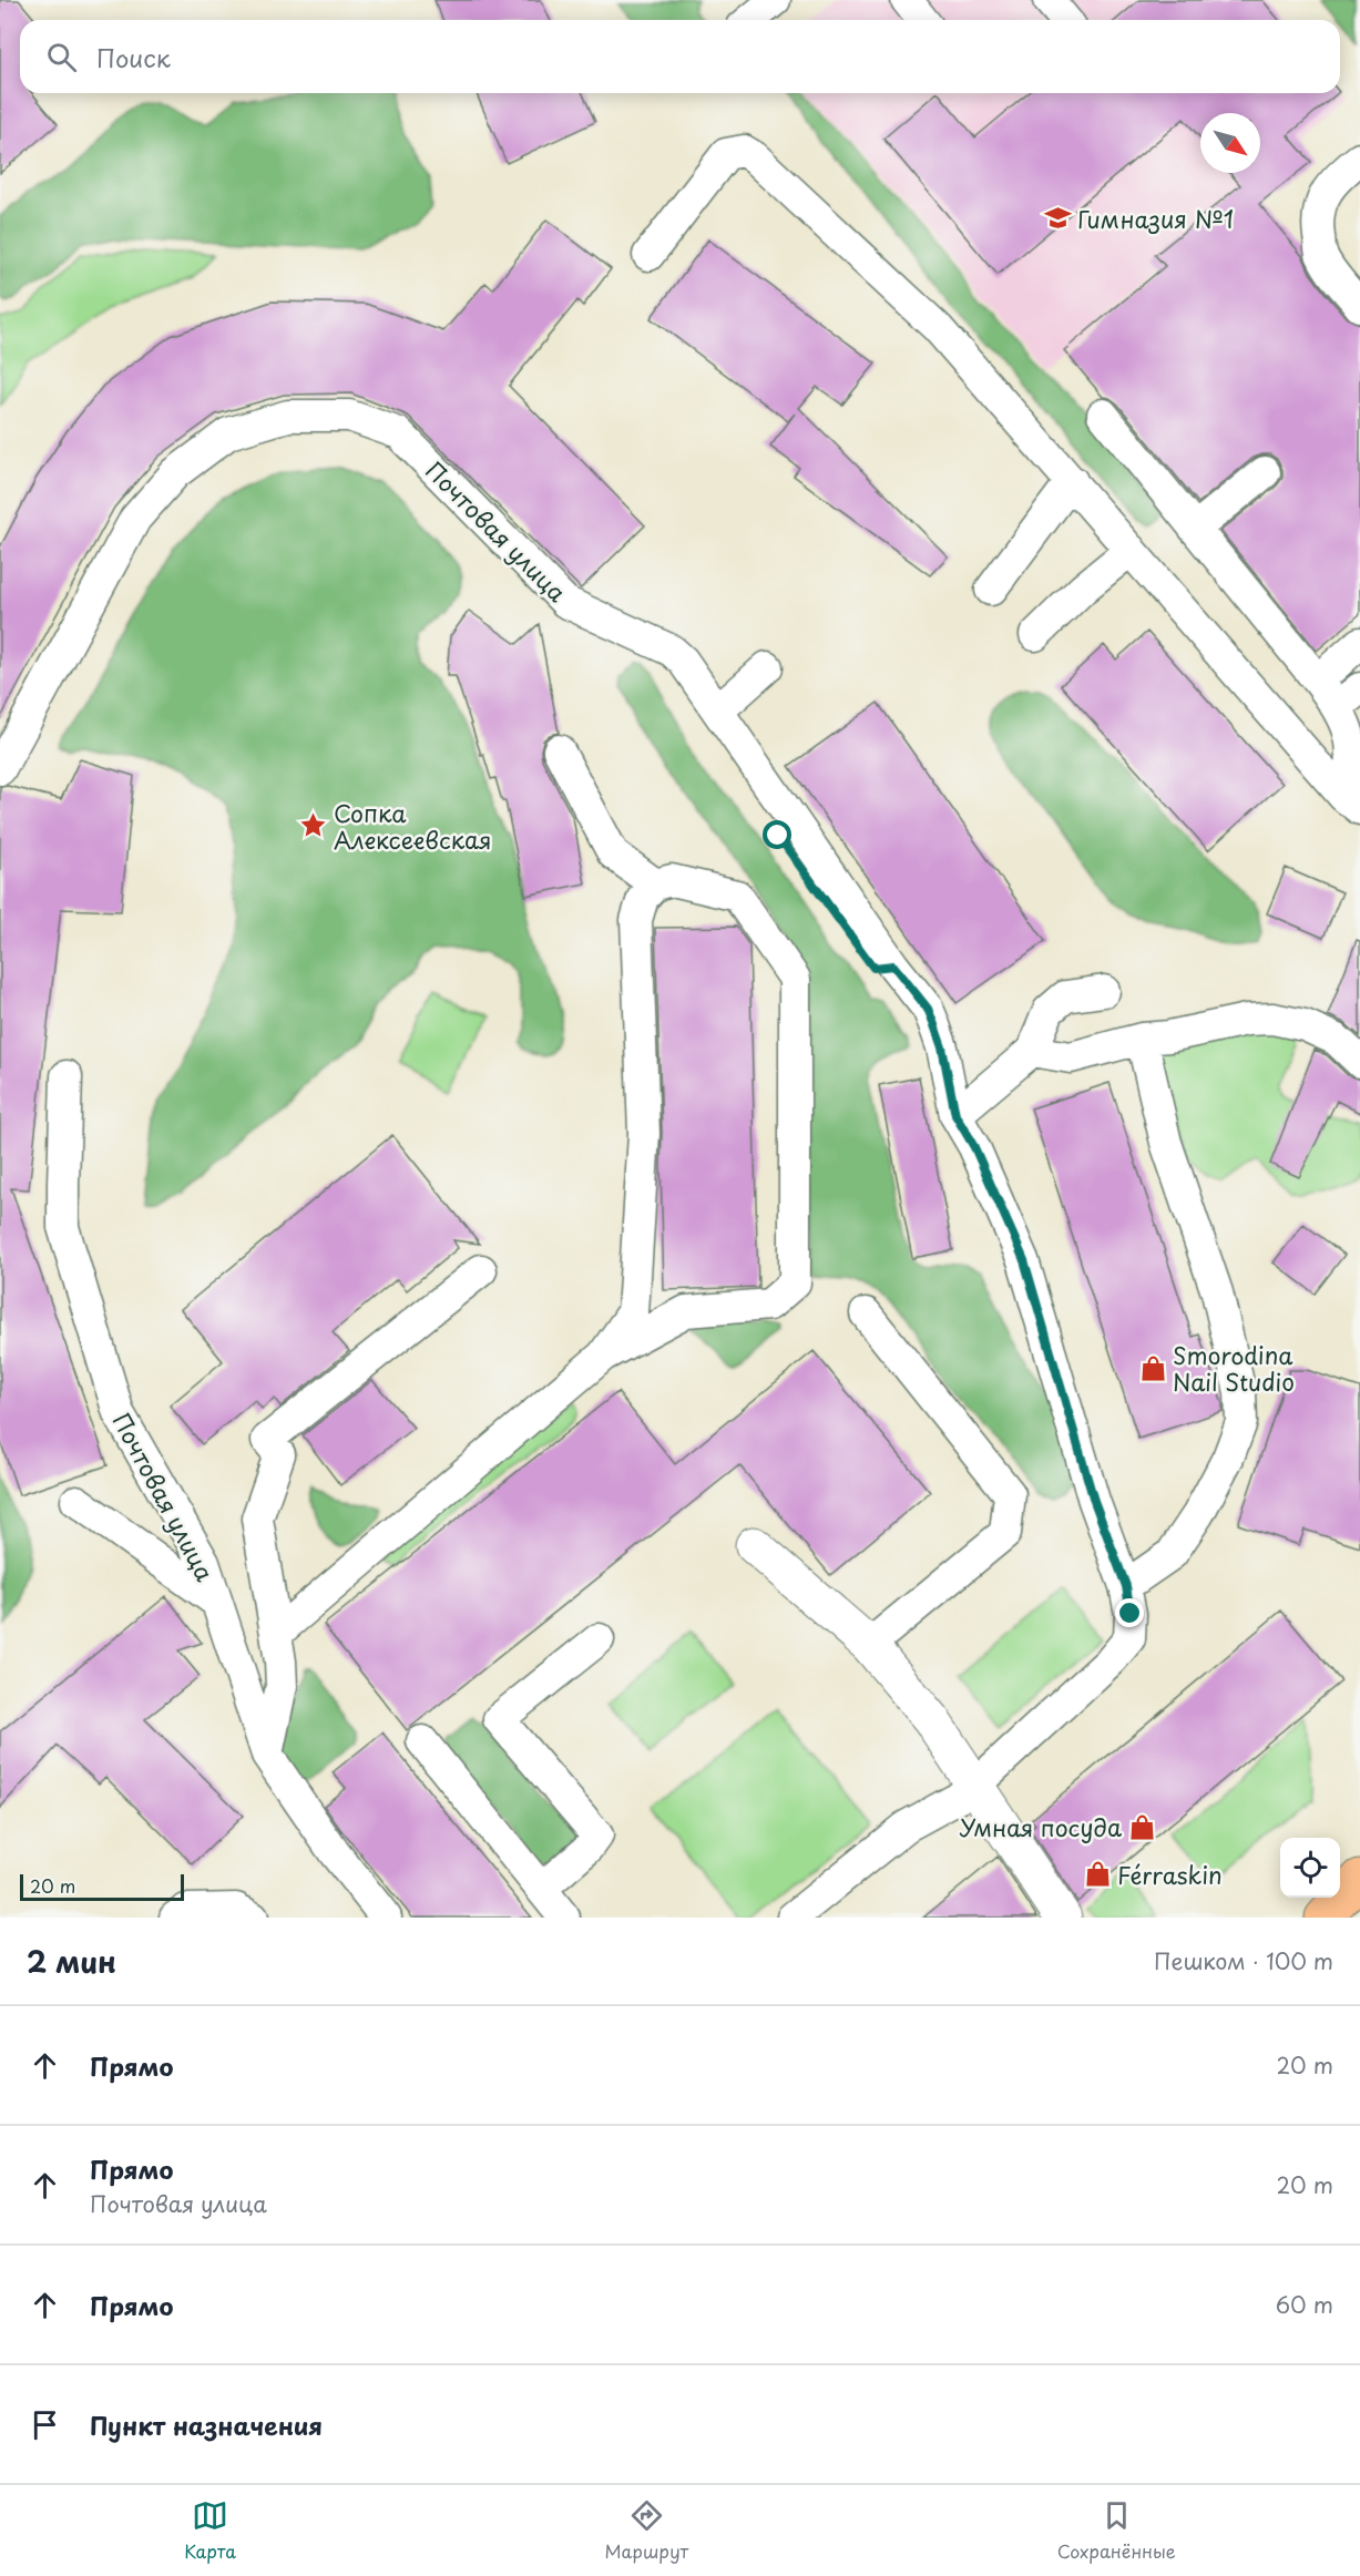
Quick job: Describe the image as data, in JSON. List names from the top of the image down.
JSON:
{
  "streets": {
    "lane": ["Почтовая улица"]
  },
  "places": {
    "school or university": ["Гимназия №1"],
    "place": ["Сопка Алексеевская"],
    "shop": ["Smorodina Nail Studio", "Умная посуда", "Férraskin"]
  },
  "scale_bar": "20 m",
  "north": "bottom right",
  "page": {
    "search": "Поиск",
    "scale": "20 m",
    "heading": ["2 мин", "Пешком · 100 m"],
    "list": [
      ["Прямо", "20 m"],
      ["Прямо", "Почтовая улица", "20 m"],
      ["Прямо", "60 m"],
      "Пункт назначения"
    ],
    "nav": ["Карта", "Маршрут", "Сохранённые"]
  }
}
